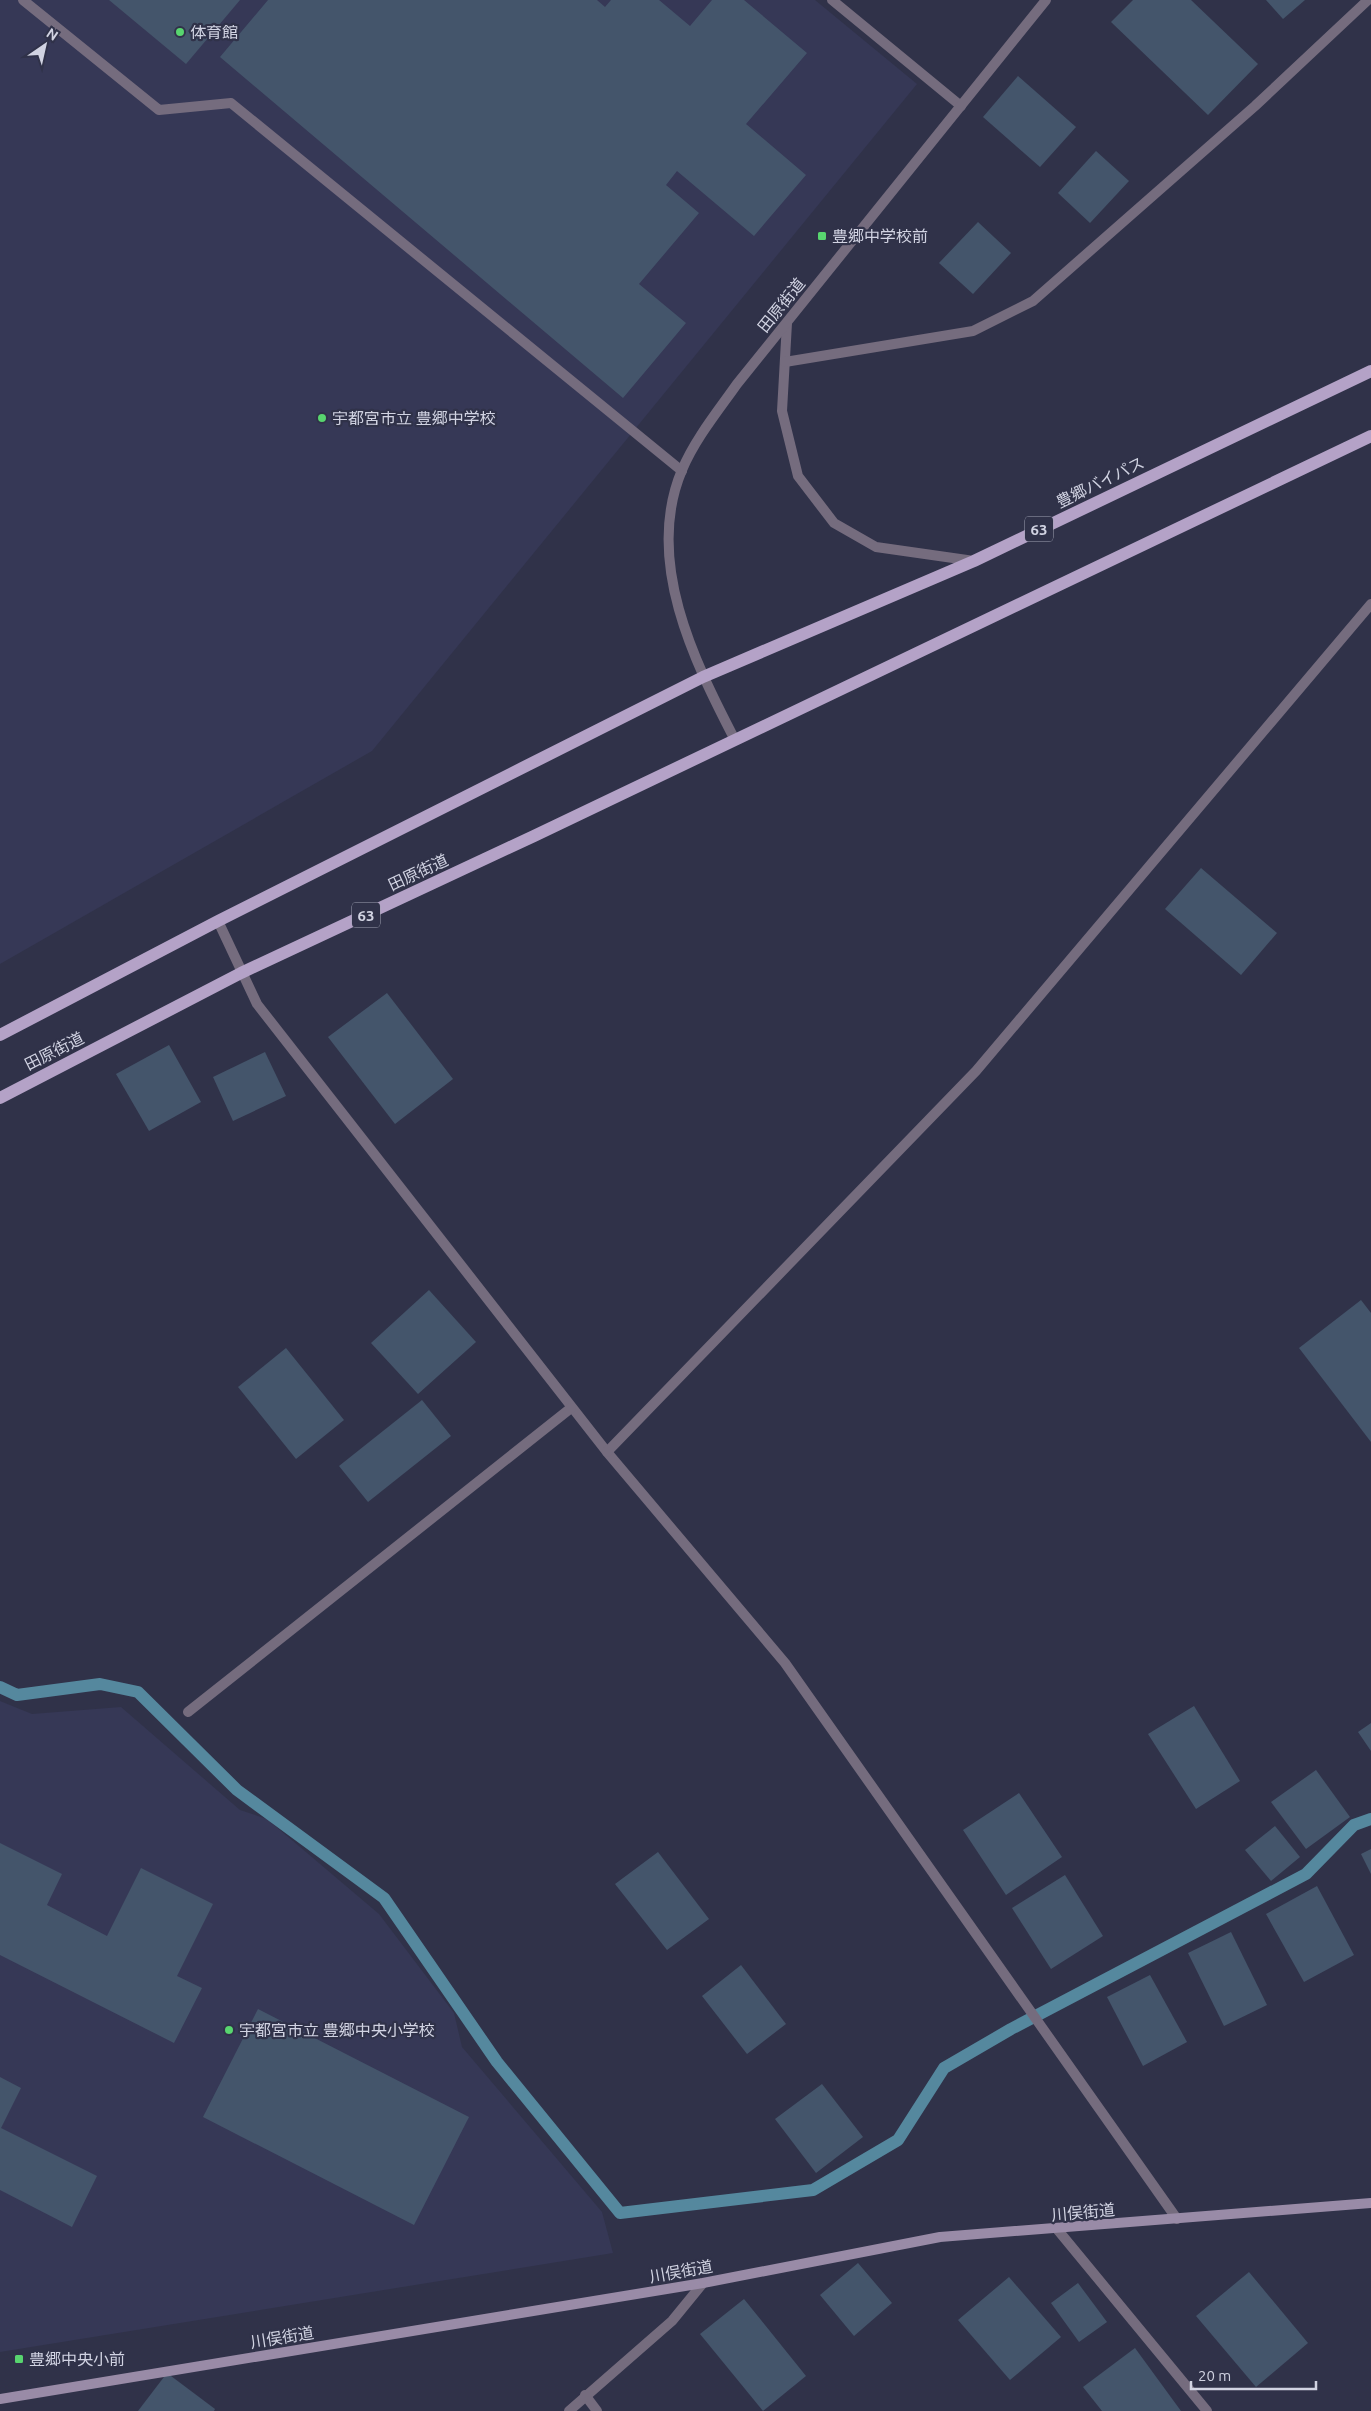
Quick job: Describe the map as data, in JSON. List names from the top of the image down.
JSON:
{
  "streets": {
    "main road": [
      "田原街道",
      "豊郷バイパス",
      "63",
      "川俣街道"
    ]
  },
  "crossings": [
    ["田原街道", "豊郷バイパス"],
    ["田原街道", "63"],
    ["豊郷バイパス", "63"]
  ],
  "places": {
    "other": ["体育館", "宇都宮市立 豊郷中学校", "宇都宮市立 豊郷中央小学校"],
    "transit": ["豊郷中学校前", "豊郷中央小前"]
  },
  "scale_bar": "20 m",
  "north": "top right"
}
